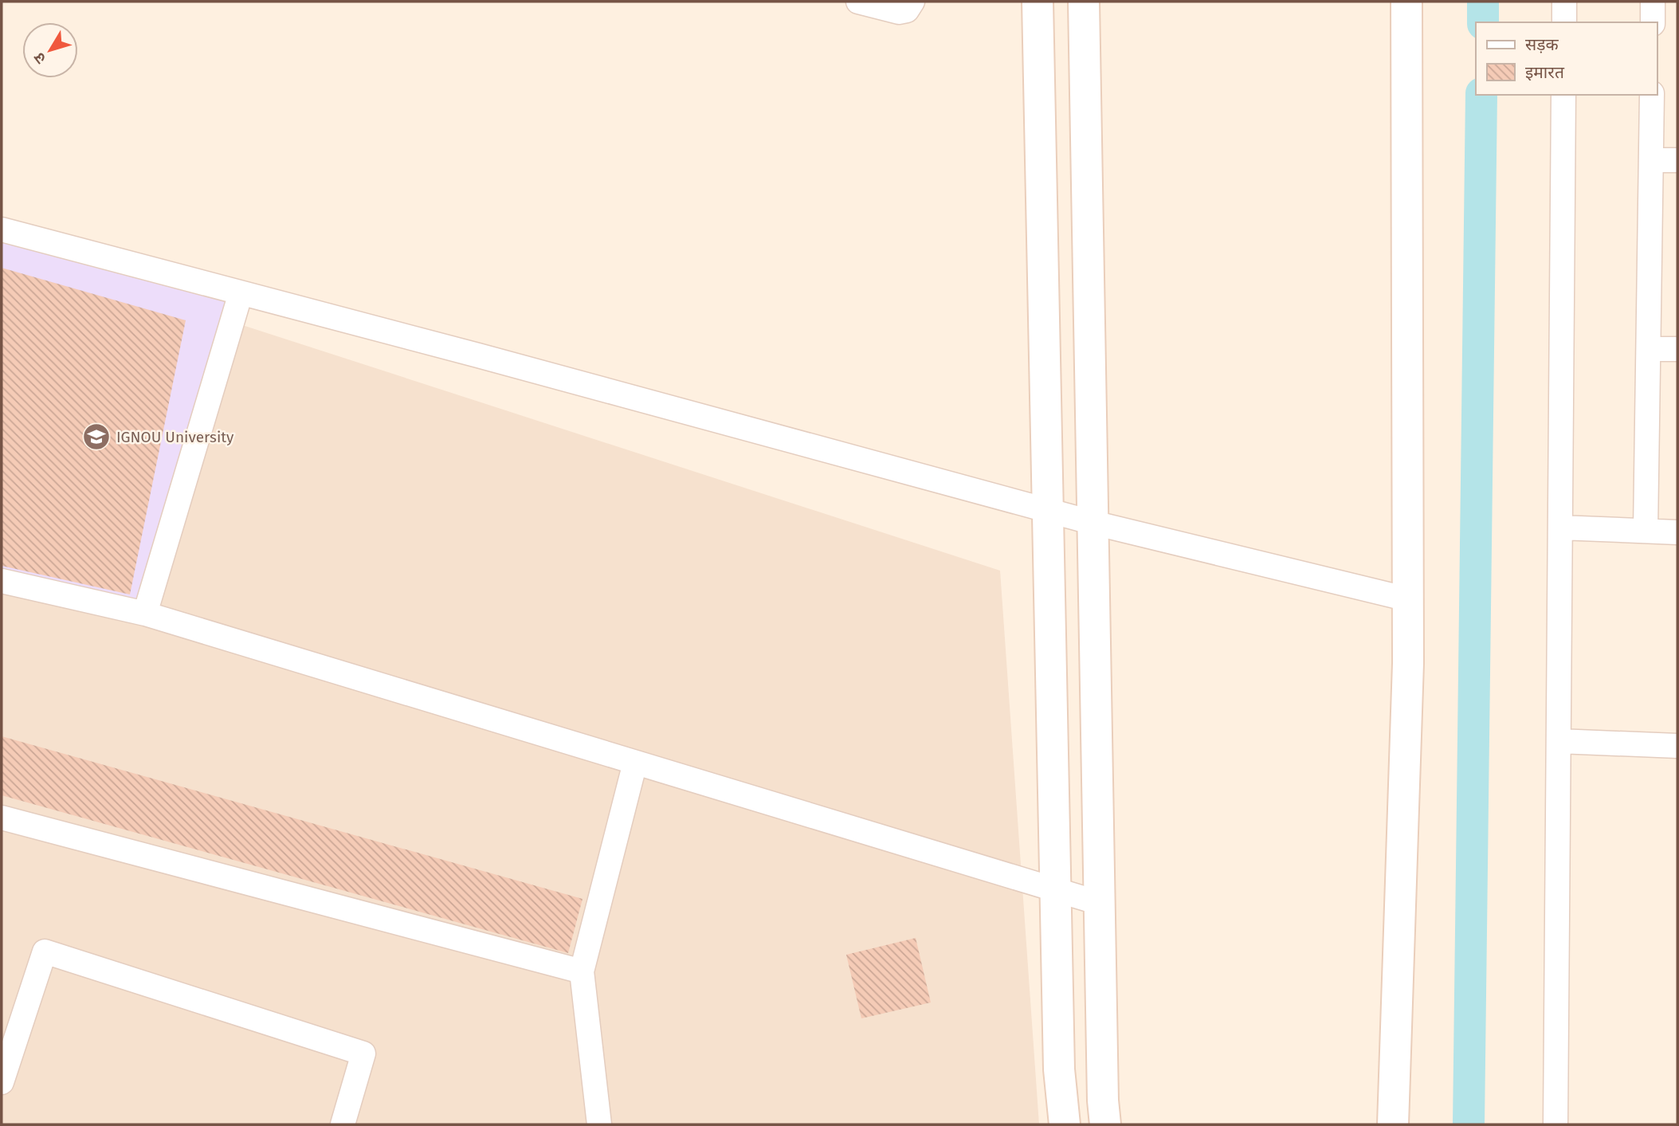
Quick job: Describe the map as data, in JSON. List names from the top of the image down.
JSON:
{
  "places": {
    "school or university": ["IGNOU University"]
  },
  "legend": ["सड़क", "इमारत"],
  "north": "bottom left"
}
